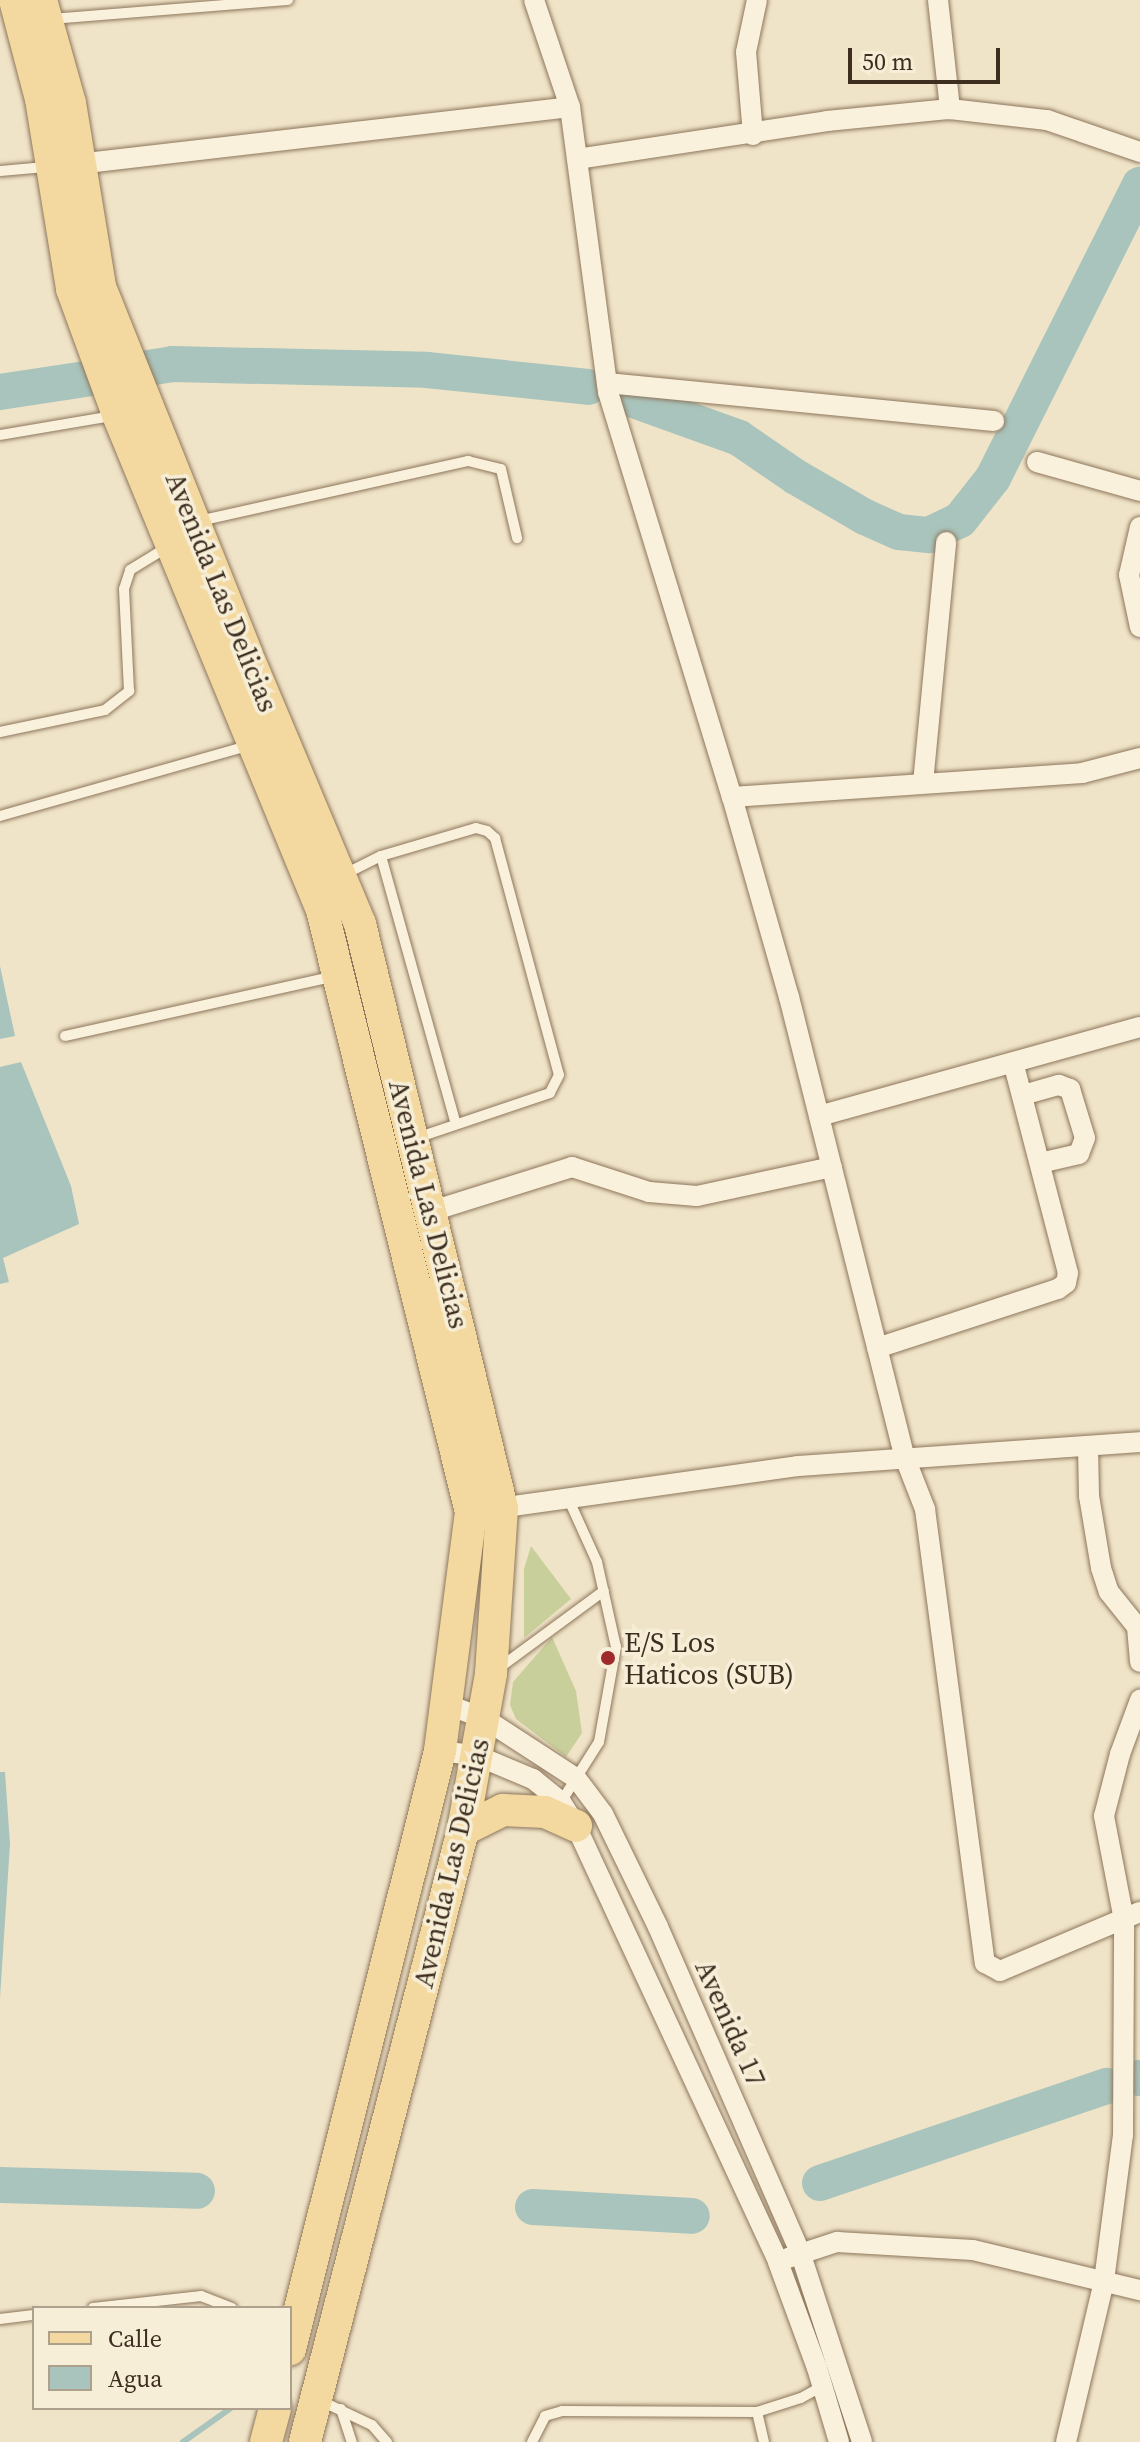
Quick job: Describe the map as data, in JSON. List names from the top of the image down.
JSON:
{
  "streets": {
    "main road": ["Avenida Las Delicias"],
    "street": ["Avenida 17"]
  },
  "crossings": [
    ["Avenida Las Delicias", "Avenida 17"]
  ],
  "places": ["E/S Los Haticos (SUB)"],
  "legend": ["Calle", "Agua"],
  "scale_bar": "50 m"
}
